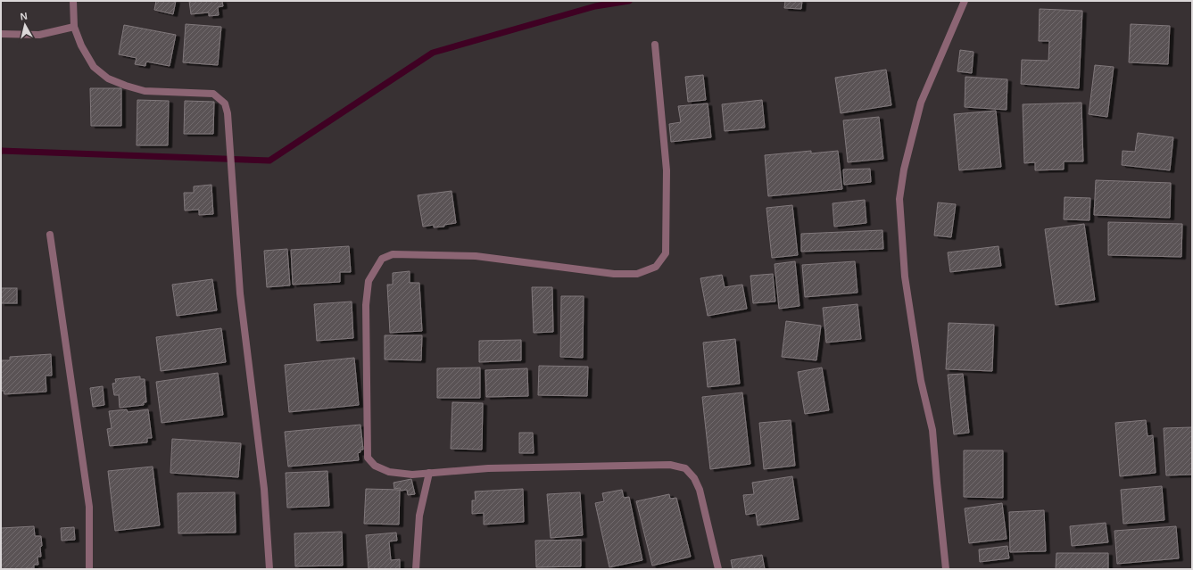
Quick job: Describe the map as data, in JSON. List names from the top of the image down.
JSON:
{
  "north": "top"
}
